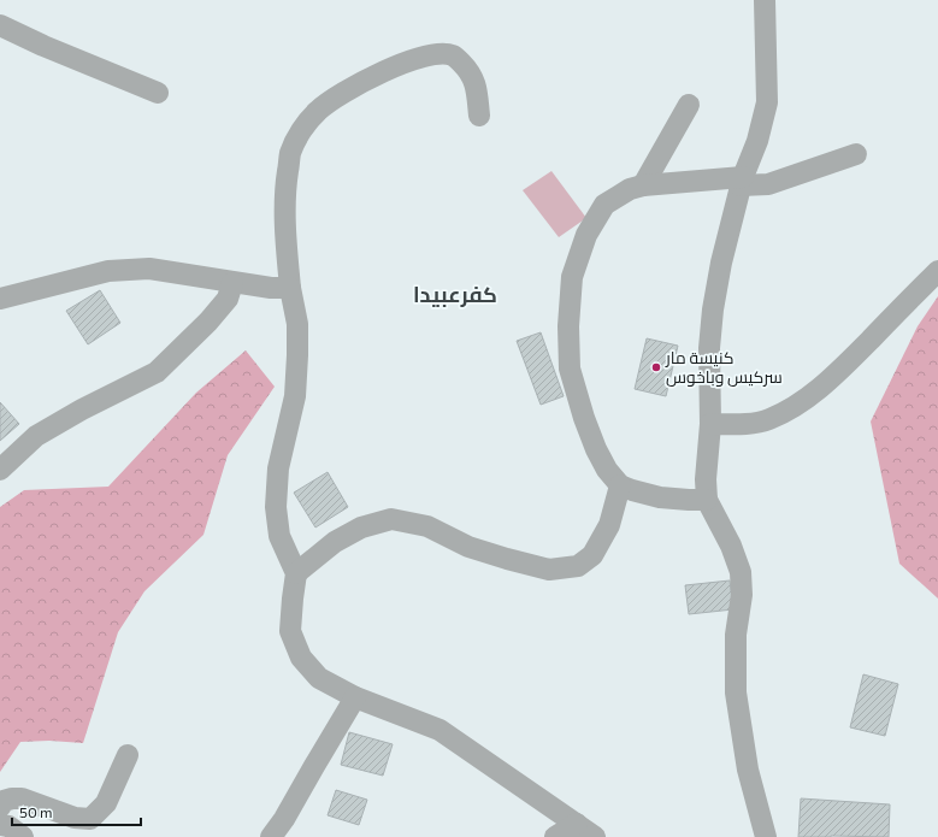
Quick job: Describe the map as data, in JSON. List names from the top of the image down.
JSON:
{
  "districts": ["كفرعبيدا"],
  "places": ["كنيسة مار سركيس وباخوس"],
  "scale_bar": "50 m"
}
